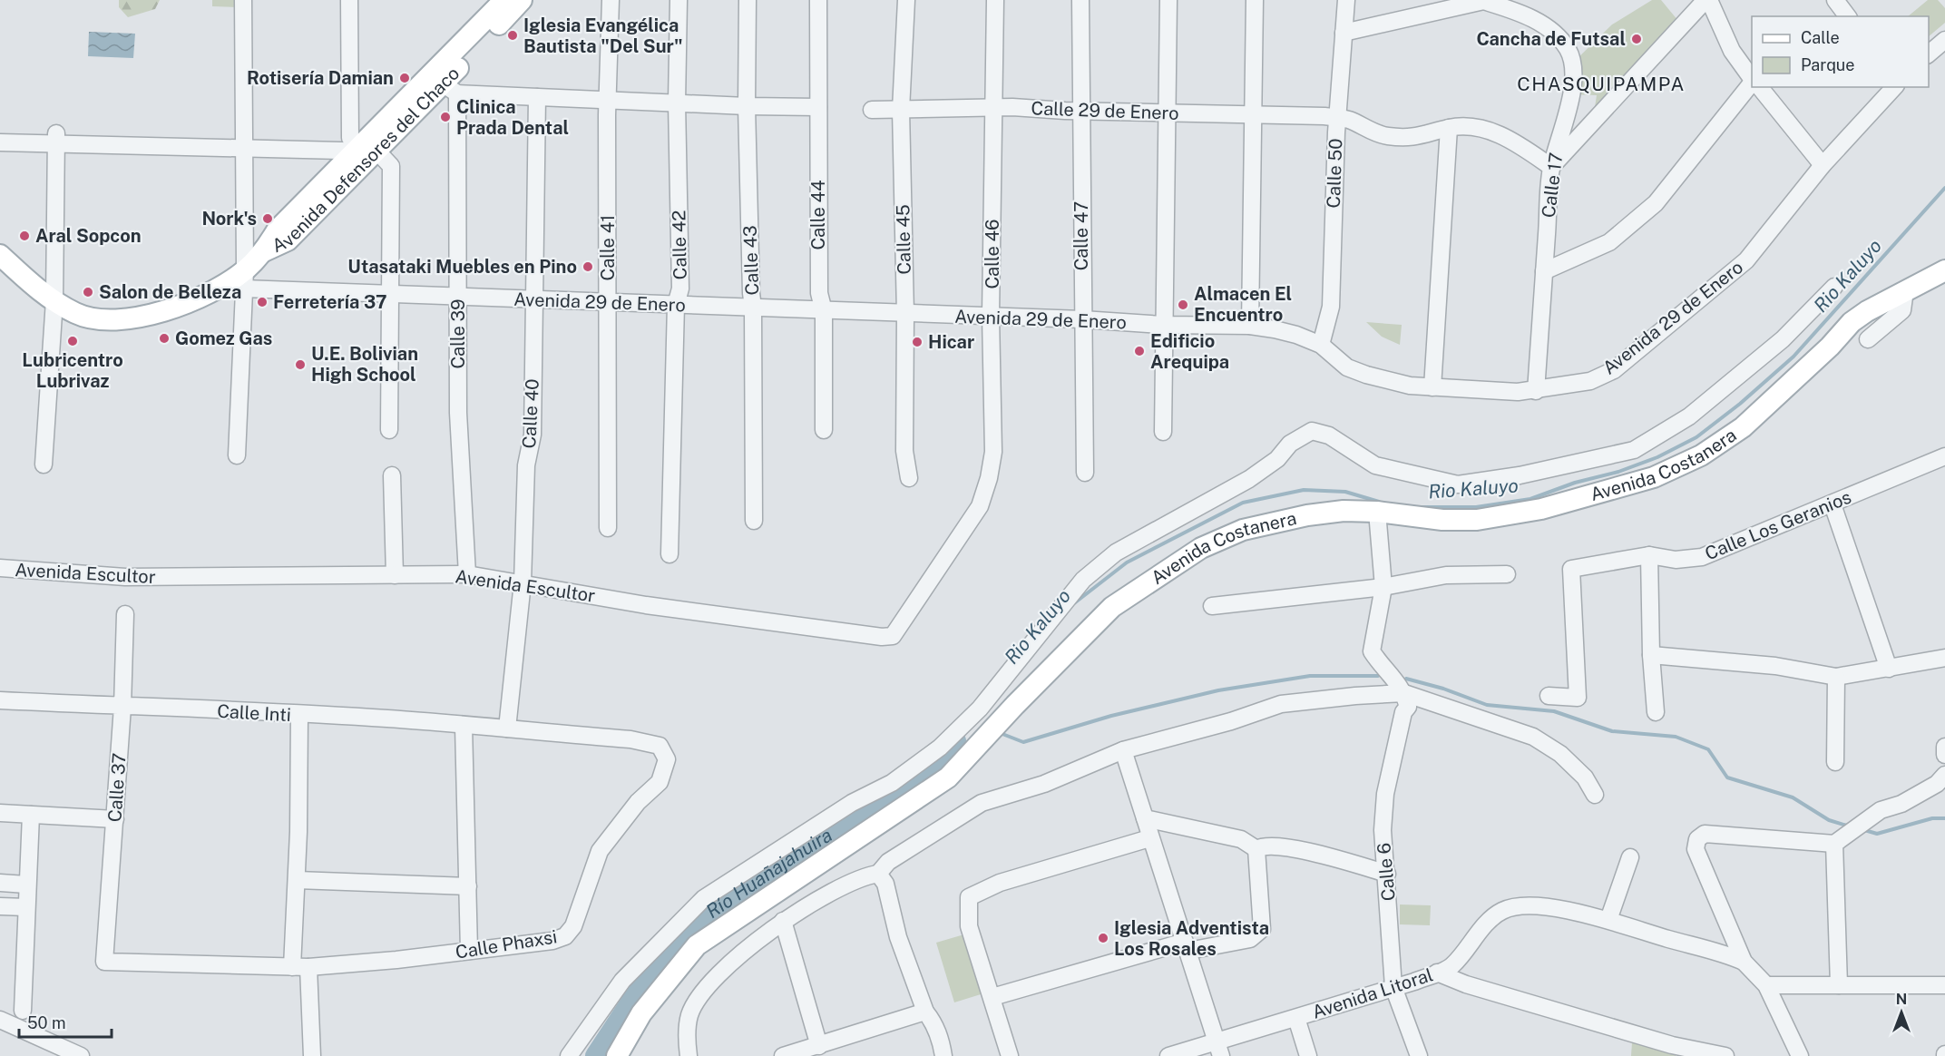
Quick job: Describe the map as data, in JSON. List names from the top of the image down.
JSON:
{
  "streets": {
    "main road": ["Avenida Defensores del Chaco", "Avenida Costanera"],
    "street": [
      "Calle 29 de Enero",
      "Calle 50",
      "Calle 17",
      "Calle 44",
      "Calle 47",
      "Calle 45",
      "Calle 42",
      "Calle 41",
      "Calle 46",
      "Calle 43",
      "Avenida 29 de Enero",
      "Calle 39",
      "Calle 40",
      "Calle Los Geranios",
      "Avenida Escultor",
      "Calle Inti",
      "Calle 37",
      "Calle 6",
      "Calle Phaxsi",
      "Avenida Litoral"
    ]
  },
  "crossings": [
    ["Calle 29 de Enero", "Calle 50"],
    ["Calle 29 de Enero", "Calle 17"],
    ["Calle 29 de Enero", "Calle 47"],
    ["Calle 29 de Enero", "Calle 45"],
    ["Calle 29 de Enero", "Calle 46"],
    ["Avenida Defensores del Chaco", "Avenida 29 de Enero"],
    ["Avenida Defensores del Chaco", "Calle 39"],
    ["Calle 50", "Avenida 29 de Enero"],
    ["Calle 17", "Avenida 29 de Enero"],
    ["Calle 44", "Avenida 29 de Enero"],
    ["Calle 47", "Avenida 29 de Enero"],
    ["Calle 45", "Avenida 29 de Enero"],
    ["Calle 42", "Avenida 29 de Enero"],
    ["Calle 41", "Avenida 29 de Enero"],
    ["Calle 46", "Avenida 29 de Enero"],
    ["Calle 46", "Avenida Escultor"],
    ["Calle 43", "Avenida 29 de Enero"],
    ["Avenida 29 de Enero", "Calle 39"],
    ["Avenida 29 de Enero", "Calle 40"],
    ["Calle 39", "Avenida Escultor"],
    ["Calle 40", "Avenida Escultor"],
    ["Calle 40", "Calle Inti"],
    ["Calle 40", "Calle Phaxsi"],
    ["Calle Inti", "Calle 37"],
    ["Calle Inti", "Calle Phaxsi"],
    ["Calle 37", "Calle Phaxsi"],
    ["Calle 6", "Avenida Litoral"]
  ],
  "districts": ["CHASQUIPAMPA"],
  "water": ["Rio Kaluyo", "Río Huañajahuira"],
  "places": [
    "Iglesia Evangélica Bautista \"Del Sur\"",
    "Cancha de Futsal",
    "Rotisería Damian",
    "Clinica Prada Dental",
    "Nork's",
    "Aral Sopcon",
    "Utasataki Muebles en Pino",
    "Salon de Belleza",
    "Ferretería 37",
    "Almacen El Encuentro",
    "Gomez Gas",
    "Lubricentro Lubrivaz",
    "Hicar",
    "Edificio Arequipa",
    "U.E. Bolivian High School",
    "Iglesia Adventista Los Rosales"
  ],
  "legend": ["Calle", "Parque"],
  "scale_bar": "50 m",
  "north": "top"
}
